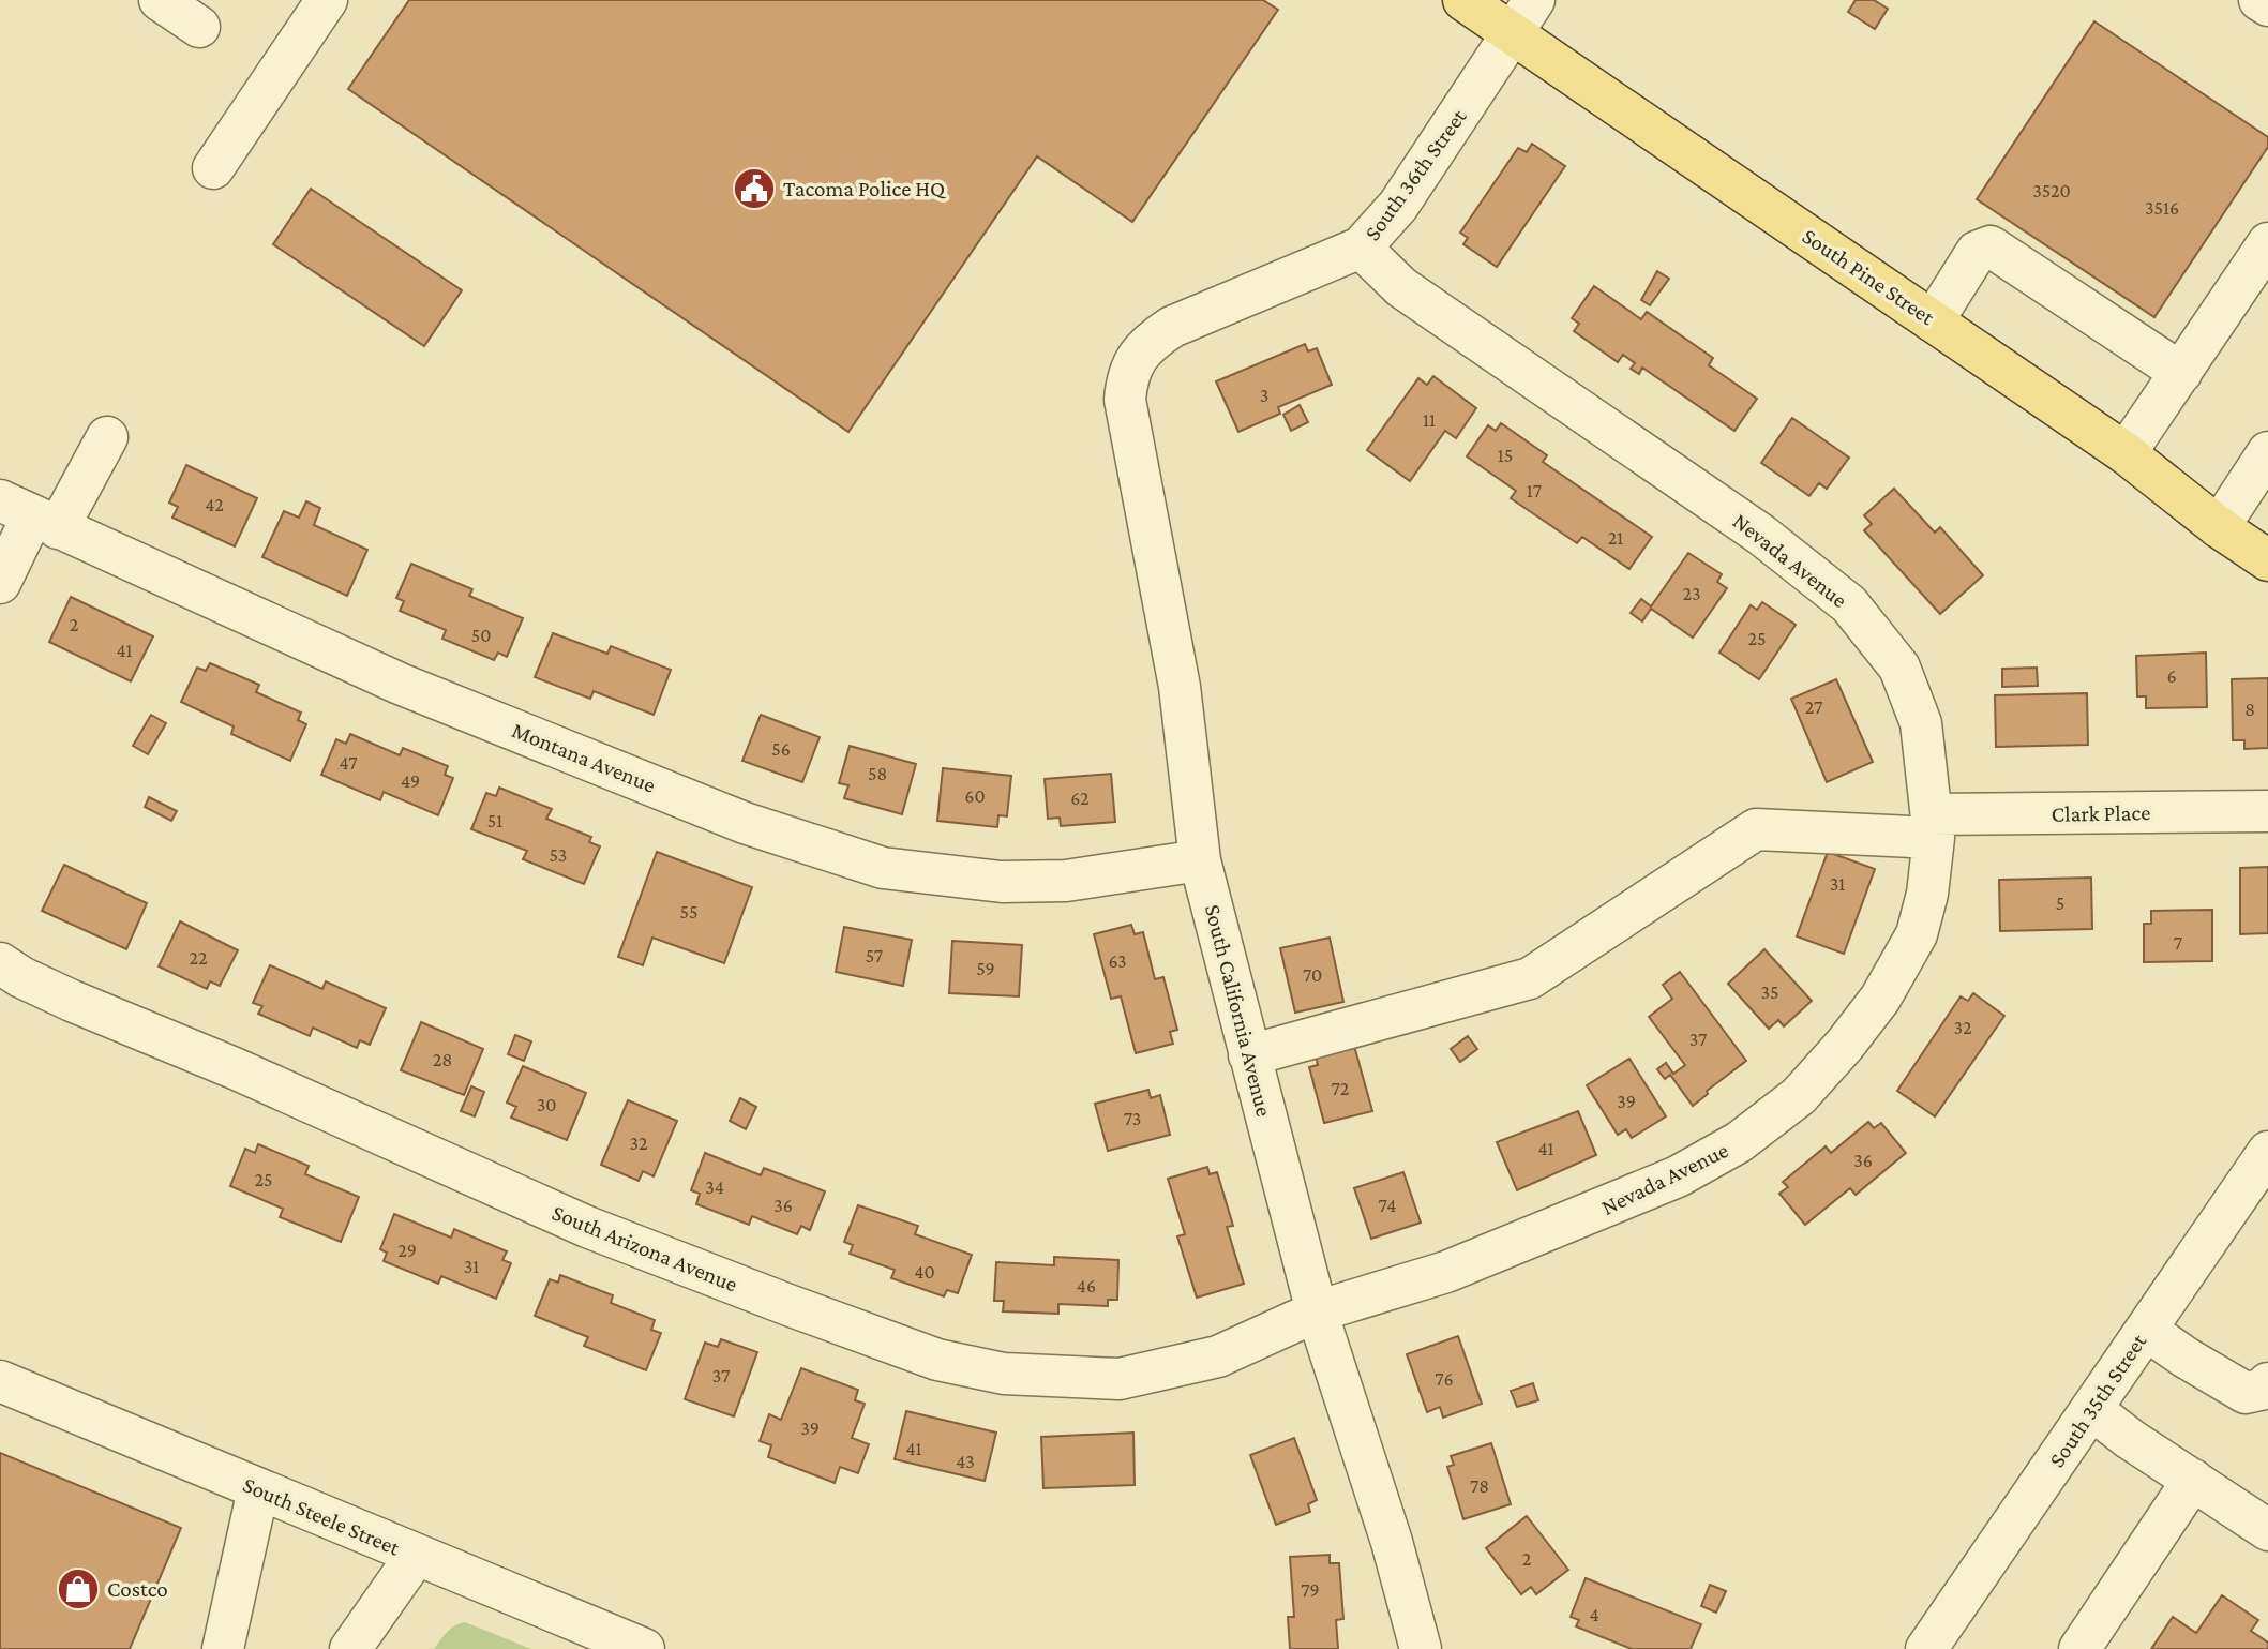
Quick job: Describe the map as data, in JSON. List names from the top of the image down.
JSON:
{
  "streets": {
    "main road": ["South Pine Street"],
    "street": [
      "South 36th Street",
      "Nevada Avenue",
      "Montana Avenue",
      "Clark Place",
      "South California Avenue",
      "South Arizona Avenue",
      "South 35th Street",
      "South Steele Street"
    ]
  },
  "crossings": [
    ["South 36th Street", "South Pine Street"],
    ["South 36th Street", "Nevada Avenue"],
    ["South 36th Street", "South California Avenue"],
    ["Nevada Avenue", "Clark Place"],
    ["Nevada Avenue", "South California Avenue"],
    ["Nevada Avenue", "South Arizona Avenue"],
    ["Montana Avenue", "South California Avenue"],
    ["Clark Place", "South California Avenue"],
    ["South California Avenue", "South Arizona Avenue"]
  ],
  "places": {
    "public building": ["Tacoma Police HQ"],
    "shop": ["Costco"]
  },
  "house_numbers": [
    "3520",
    "3516",
    "3",
    "11",
    "15",
    "17",
    "42",
    "21",
    "23",
    "2",
    "50",
    "25",
    "41",
    "6",
    "27",
    "8",
    "56",
    "47",
    "58",
    "49",
    "60",
    "62",
    "51",
    "53",
    "31",
    "5",
    "55",
    "7",
    "57",
    "22",
    "63",
    "59",
    "70",
    "35",
    "32",
    "37",
    "28",
    "72",
    "39",
    "30",
    "73",
    "32",
    "41",
    "36",
    "25",
    "34",
    "36",
    "74",
    "29",
    "31",
    "40",
    "46",
    "37",
    "76",
    "39",
    "41",
    "43",
    "78",
    "2",
    "79",
    "4"
  ]
}
